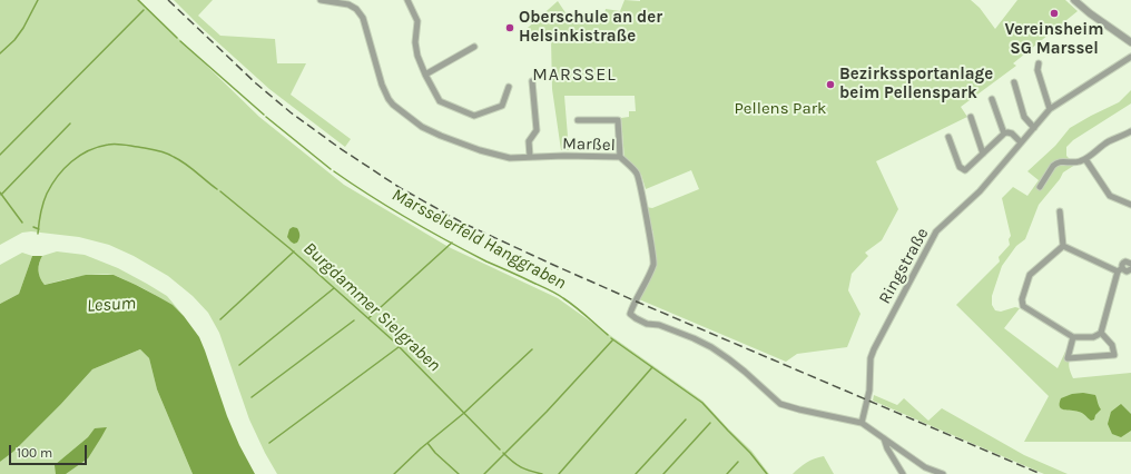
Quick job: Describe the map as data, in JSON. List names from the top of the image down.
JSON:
{
  "streets": {
    "street": ["Marßel", "Ringstraße"]
  },
  "crossings": [
    ["Marßel", "Ringstraße"]
  ],
  "districts": ["MARSSEL"],
  "water": ["Marsselerfeld Hanggraben", "Lesum", "Burgdammer Sielgraben"],
  "parks": ["Pellens Park"],
  "places": ["Vereinsheim SG Marssel", "Oberschule an der Helsinkistraße", "Bezirkssportanlage beim Pellenspark"],
  "scale_bar": "100 m"
}
